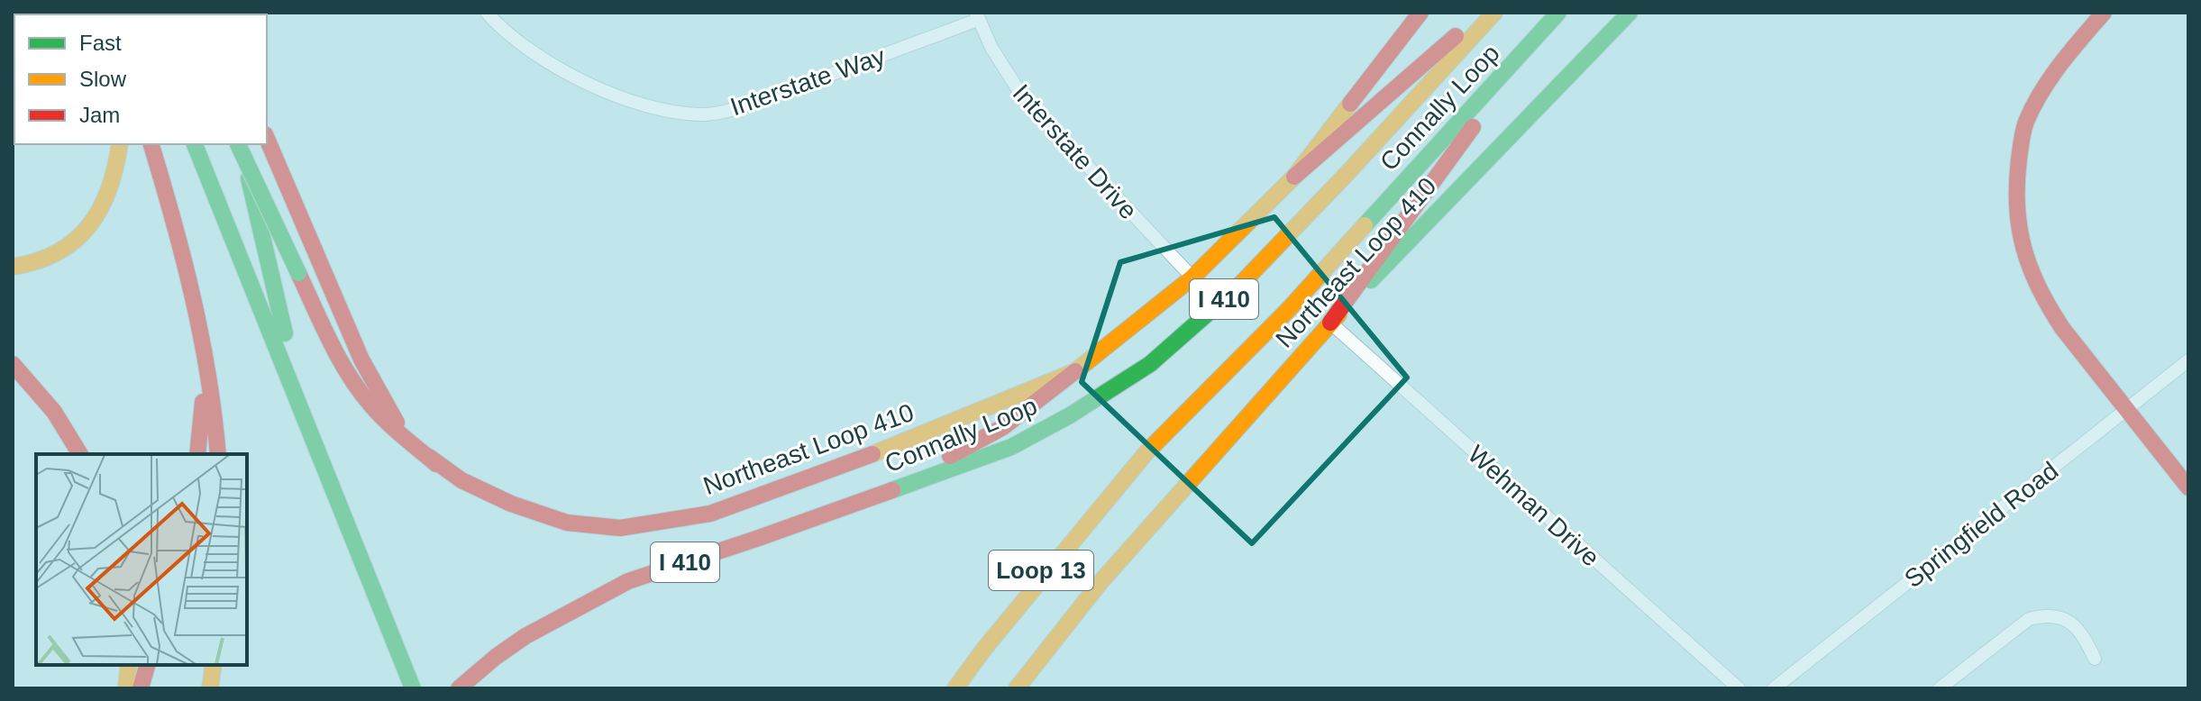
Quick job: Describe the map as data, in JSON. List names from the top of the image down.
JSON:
{
  "streets": {
    "main road": [
      "Connally Loop",
      "Northeast Loop 410",
      "I 410",
      "Loop 13"
    ],
    "street": [
      "Interstate Way",
      "Interstate Drive",
      "Wehman Drive",
      "Springfield Road"
    ]
  },
  "crossings": [
    ["Interstate Way", "Interstate Drive"],
    ["Connally Loop", "Loop 13"],
    ["Interstate Drive", "Northeast Loop 410"],
    ["Northeast Loop 410", "Wehman Drive"]
  ],
  "legend": ["Fast", "Slow", "Jam"]
}
